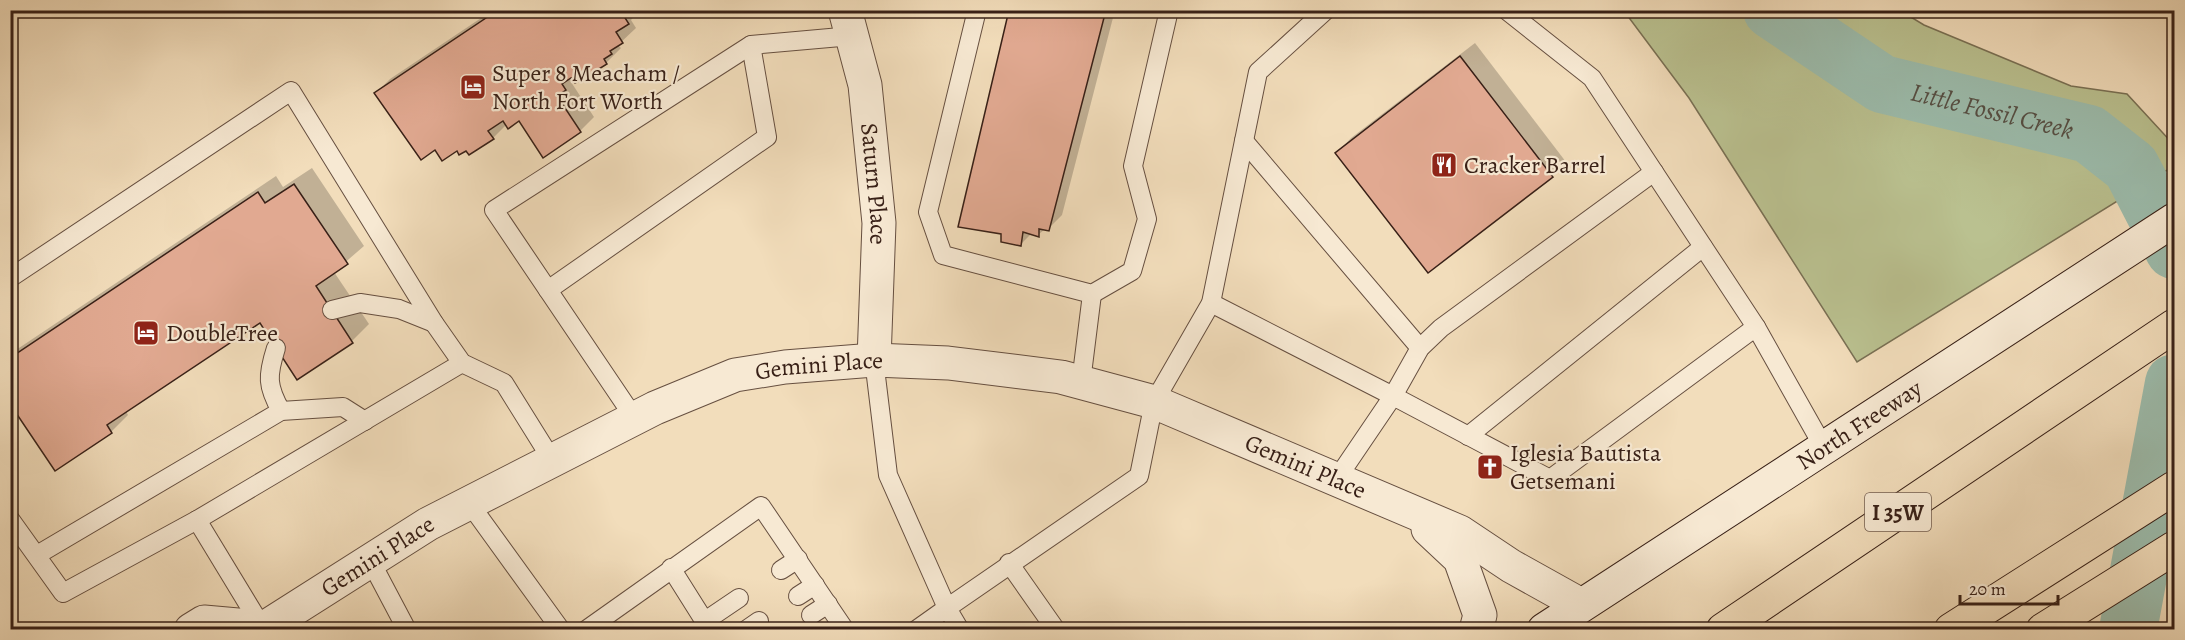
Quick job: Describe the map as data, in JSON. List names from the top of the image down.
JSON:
{
  "streets": {
    "highway": ["I 35W"],
    "street": ["Saturn Place", "Gemini Place", "North Freeway"]
  },
  "crossings": [
    ["Saturn Place", "Gemini Place"],
    ["Gemini Place", "North Freeway"]
  ],
  "water": ["Little Fossil Creek"],
  "places": {
    "hotel": ["Super 8 Meacham / North Fort Worth", "DoubleTree"],
    "restaurant": ["Cracker Barrel"],
    "church": ["Iglesia Bautista Getsemani"]
  },
  "scale_bar": "20 m"
}
